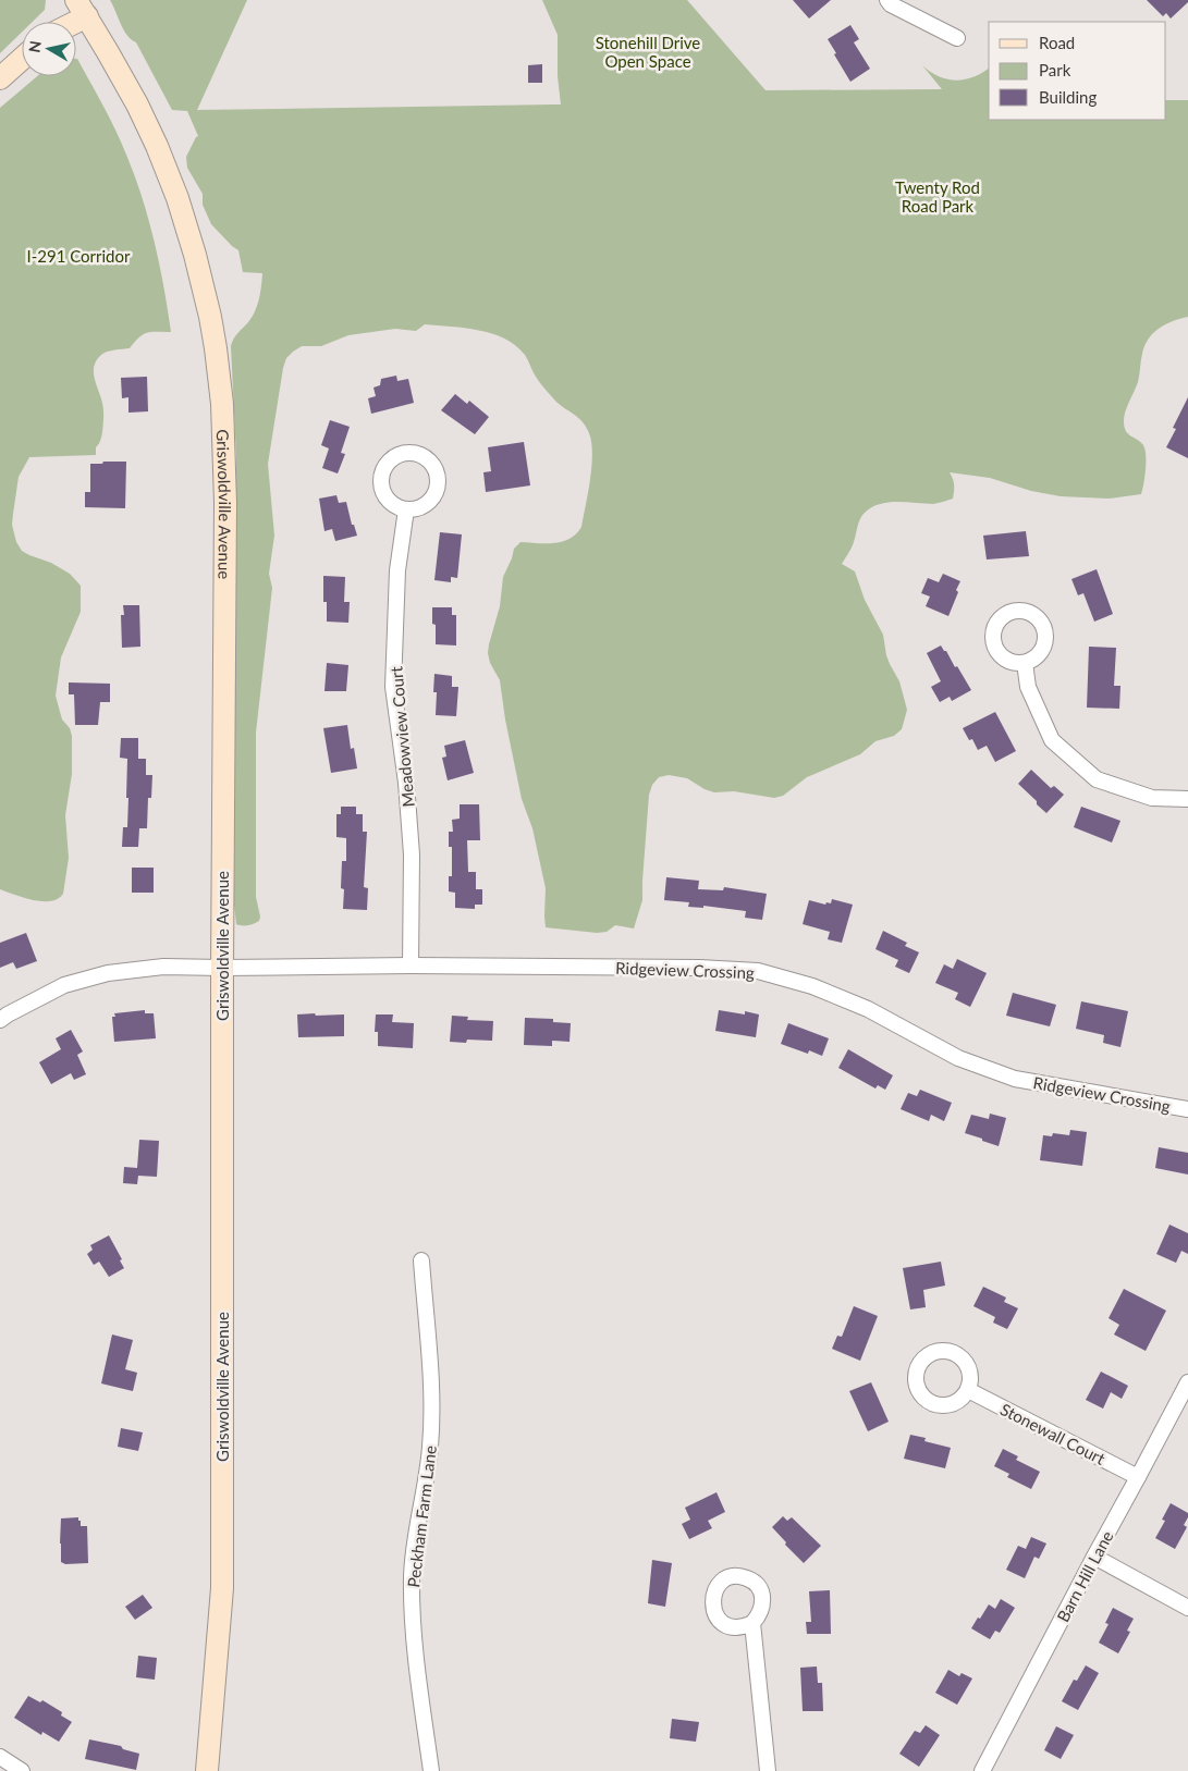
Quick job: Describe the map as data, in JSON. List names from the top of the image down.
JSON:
{
  "streets": {
    "street": [
      "Griswoldville Avenue",
      "Meadowview Court",
      "Ridgeview Crossing",
      "Stonewall Court",
      "Peckham Farm Lane",
      "Barn Hill Lane"
    ]
  },
  "crossings": [
    ["Griswoldville Avenue", "Ridgeview Crossing"],
    ["Meadowview Court", "Ridgeview Crossing"],
    ["Stonewall Court", "Barn Hill Lane"]
  ],
  "parks": ["Stonehill Drive Open Space", "Twenty Rod Road Park", "I-291 Corridor"],
  "legend": ["Road", "Park", "Building"],
  "north": "left"
}
